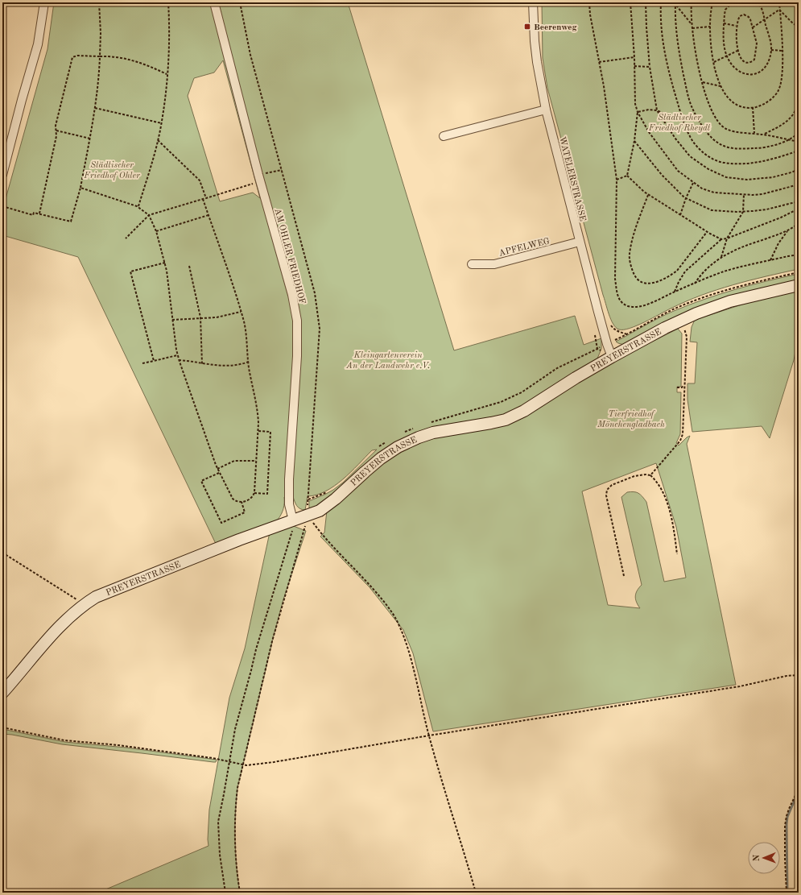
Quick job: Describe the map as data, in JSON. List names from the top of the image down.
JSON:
{
  "streets": {
    "main road": ["PREYERSTRASSE"],
    "street": ["WATELERSTRASSE", "APFELWEG", "AM OHLER FRIEDHOF"]
  },
  "crossings": [
    ["WATELERSTRASSE", "APFELWEG"],
    ["WATELERSTRASSE", "PREYERSTRASSE"],
    ["AM OHLER FRIEDHOF", "PREYERSTRASSE"]
  ],
  "parks": [
    "Städtischer Friedhof Rheydt",
    "Städtischer Friedhof Ohler",
    "Kleingartenverein An der Landwehr e.V.",
    "Tierfriedhof Mönchengladbach"
  ],
  "places": {
    "transit": ["Beerenweg"]
  },
  "north": "left"
}
